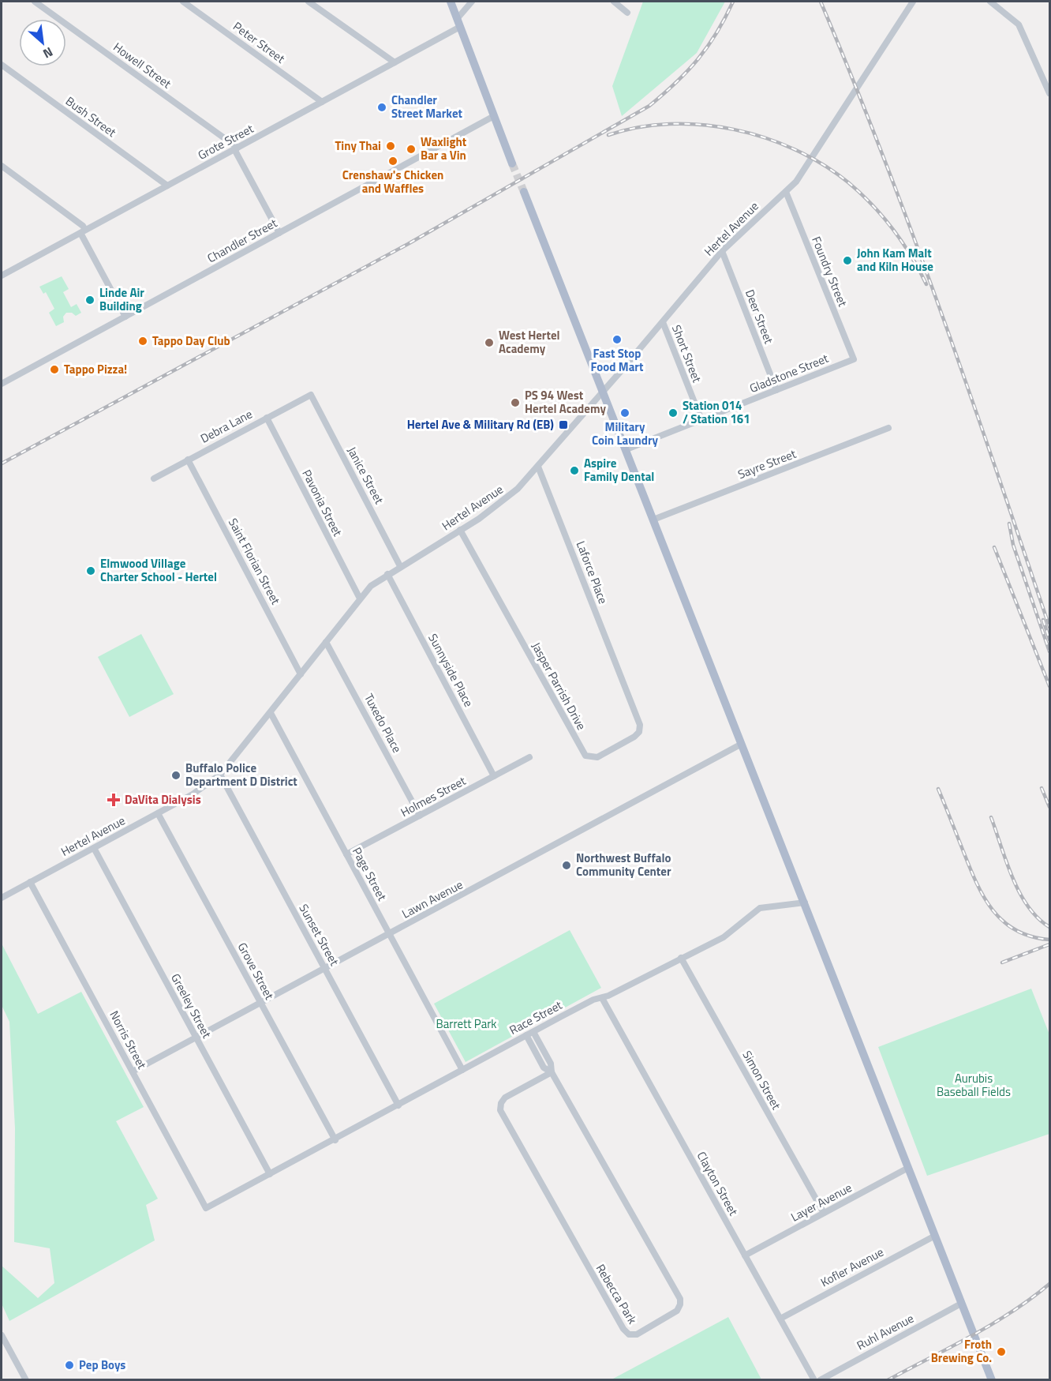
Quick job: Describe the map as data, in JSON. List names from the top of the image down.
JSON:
{
  "streets": {
    "street": [
      "Peter Street",
      "Howell Street",
      "Bush Street",
      "Grote Street",
      "Hertel Avenue",
      "Chandler Street",
      "Foundry Street",
      "Deer Street",
      "Short Street",
      "Gladstone Street",
      "Debra Lane",
      "Sayre Street",
      "Janice Street",
      "Pavonia Street",
      "Saint Florian Street",
      "Laforce Place",
      "Sunnyside Place",
      "Jasper Parrish Drive",
      "Tuxedo Place",
      "Holmes Street",
      "Page Street",
      "Lawn Avenue",
      "Sunset Street",
      "Grove Street",
      "Greeley Street",
      "Race Street",
      "Norris Street",
      "Simon Street",
      "Clayton Street",
      "Layer Avenue",
      "Kofler Avenue",
      "Rebecca Park",
      "Ruhl Avenue"
    ]
  },
  "crossings": [
    ["Peter Street", "Grote Street"],
    ["Howell Street", "Grote Street"],
    ["Howell Street", "Chandler Street"],
    ["Bush Street", "Grote Street"],
    ["Hertel Avenue", "Foundry Street"],
    ["Hertel Avenue", "Deer Street"],
    ["Hertel Avenue", "Short Street"],
    ["Hertel Avenue", "Janice Street"],
    ["Hertel Avenue", "Pavonia Street"],
    ["Hertel Avenue", "Saint Florian Street"],
    ["Hertel Avenue", "Laforce Place"],
    ["Hertel Avenue", "Sunnyside Place"],
    ["Hertel Avenue", "Jasper Parrish Drive"],
    ["Hertel Avenue", "Tuxedo Place"],
    ["Hertel Avenue", "Page Street"],
    ["Hertel Avenue", "Sunset Street"],
    ["Hertel Avenue", "Grove Street"],
    ["Hertel Avenue", "Greeley Street"],
    ["Hertel Avenue", "Norris Street"],
    ["Foundry Street", "Gladstone Street"],
    ["Deer Street", "Gladstone Street"],
    ["Short Street", "Gladstone Street"],
    ["Debra Lane", "Janice Street"],
    ["Debra Lane", "Pavonia Street"],
    ["Debra Lane", "Saint Florian Street"],
    ["Laforce Place", "Jasper Parrish Drive"],
    ["Sunnyside Place", "Holmes Street"],
    ["Tuxedo Place", "Holmes Street"],
    ["Holmes Street", "Page Street"],
    ["Page Street", "Lawn Avenue"],
    ["Page Street", "Race Street"],
    ["Lawn Avenue", "Sunset Street"],
    ["Lawn Avenue", "Grove Street"],
    ["Lawn Avenue", "Greeley Street"],
    ["Lawn Avenue", "Norris Street"],
    ["Sunset Street", "Race Street"],
    ["Grove Street", "Race Street"],
    ["Greeley Street", "Race Street"],
    ["Race Street", "Norris Street"],
    ["Race Street", "Simon Street"],
    ["Race Street", "Clayton Street"],
    ["Race Street", "Rebecca Park"],
    ["Simon Street", "Layer Avenue"],
    ["Clayton Street", "Layer Avenue"],
    ["Clayton Street", "Kofler Avenue"]
  ],
  "parks": ["Barrett Park", "Aurubis Baseball Fields"],
  "places": {
    "other": [
      "Chandler Street Market",
      "Tiny Thai",
      "Waxlight Bar a Vin",
      "Crenshaw's Chicken and Waffles",
      "John Kam Malt and Kiln House",
      "Linde Air Building",
      "Fast Stop Food Mart",
      "Tappo Day Club",
      "West Hertel Academy",
      "Tappo Pizza!",
      "PS 94 West Hertel Academy",
      "Military Coin Laundry",
      "Station 014 / Station 161",
      "Aspire Family Dental",
      "Elmwood Village Charter School - Hertel",
      "Buffalo Police Department D District",
      "Northwest Buffalo Community Center",
      "Froth Brewing Co.",
      "Pep Boys"
    ],
    "transit": ["Hertel Ave & Military Rd (EB)"],
    "health": ["DaVita Dialysis"]
  },
  "north": "bottom right"
}
